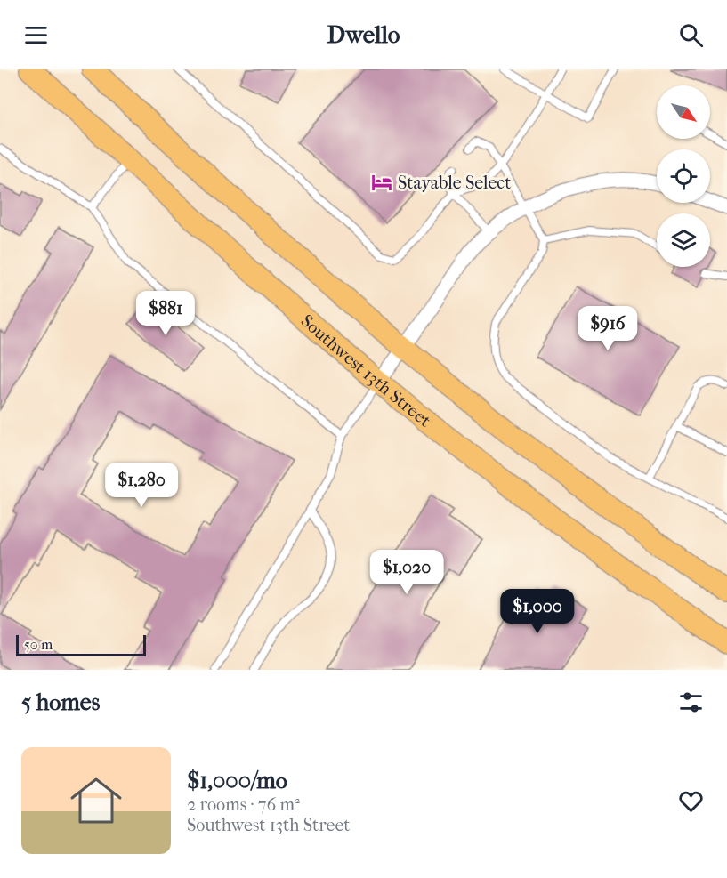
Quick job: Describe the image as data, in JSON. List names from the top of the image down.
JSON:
{
  "streets": {
    "main road": ["Southwest 13th Street"]
  },
  "places": {
    "hotel": ["Stayable Select"]
  },
  "scale_bar": "50 m",
  "north": "bottom right",
  "page": {
    "header": "Dwello",
    "price": [
      "$881",
      "$916",
      "$1,280",
      "$1,020",
      "$1,000"
    ],
    "scale": "50 m",
    "heading": "5 homes",
    "list": [
      {
        "name": "$1,000/mo",
        "note": "2 rooms · 76 m² · Southwest 13th Street"
      }
    ]
  }
}
